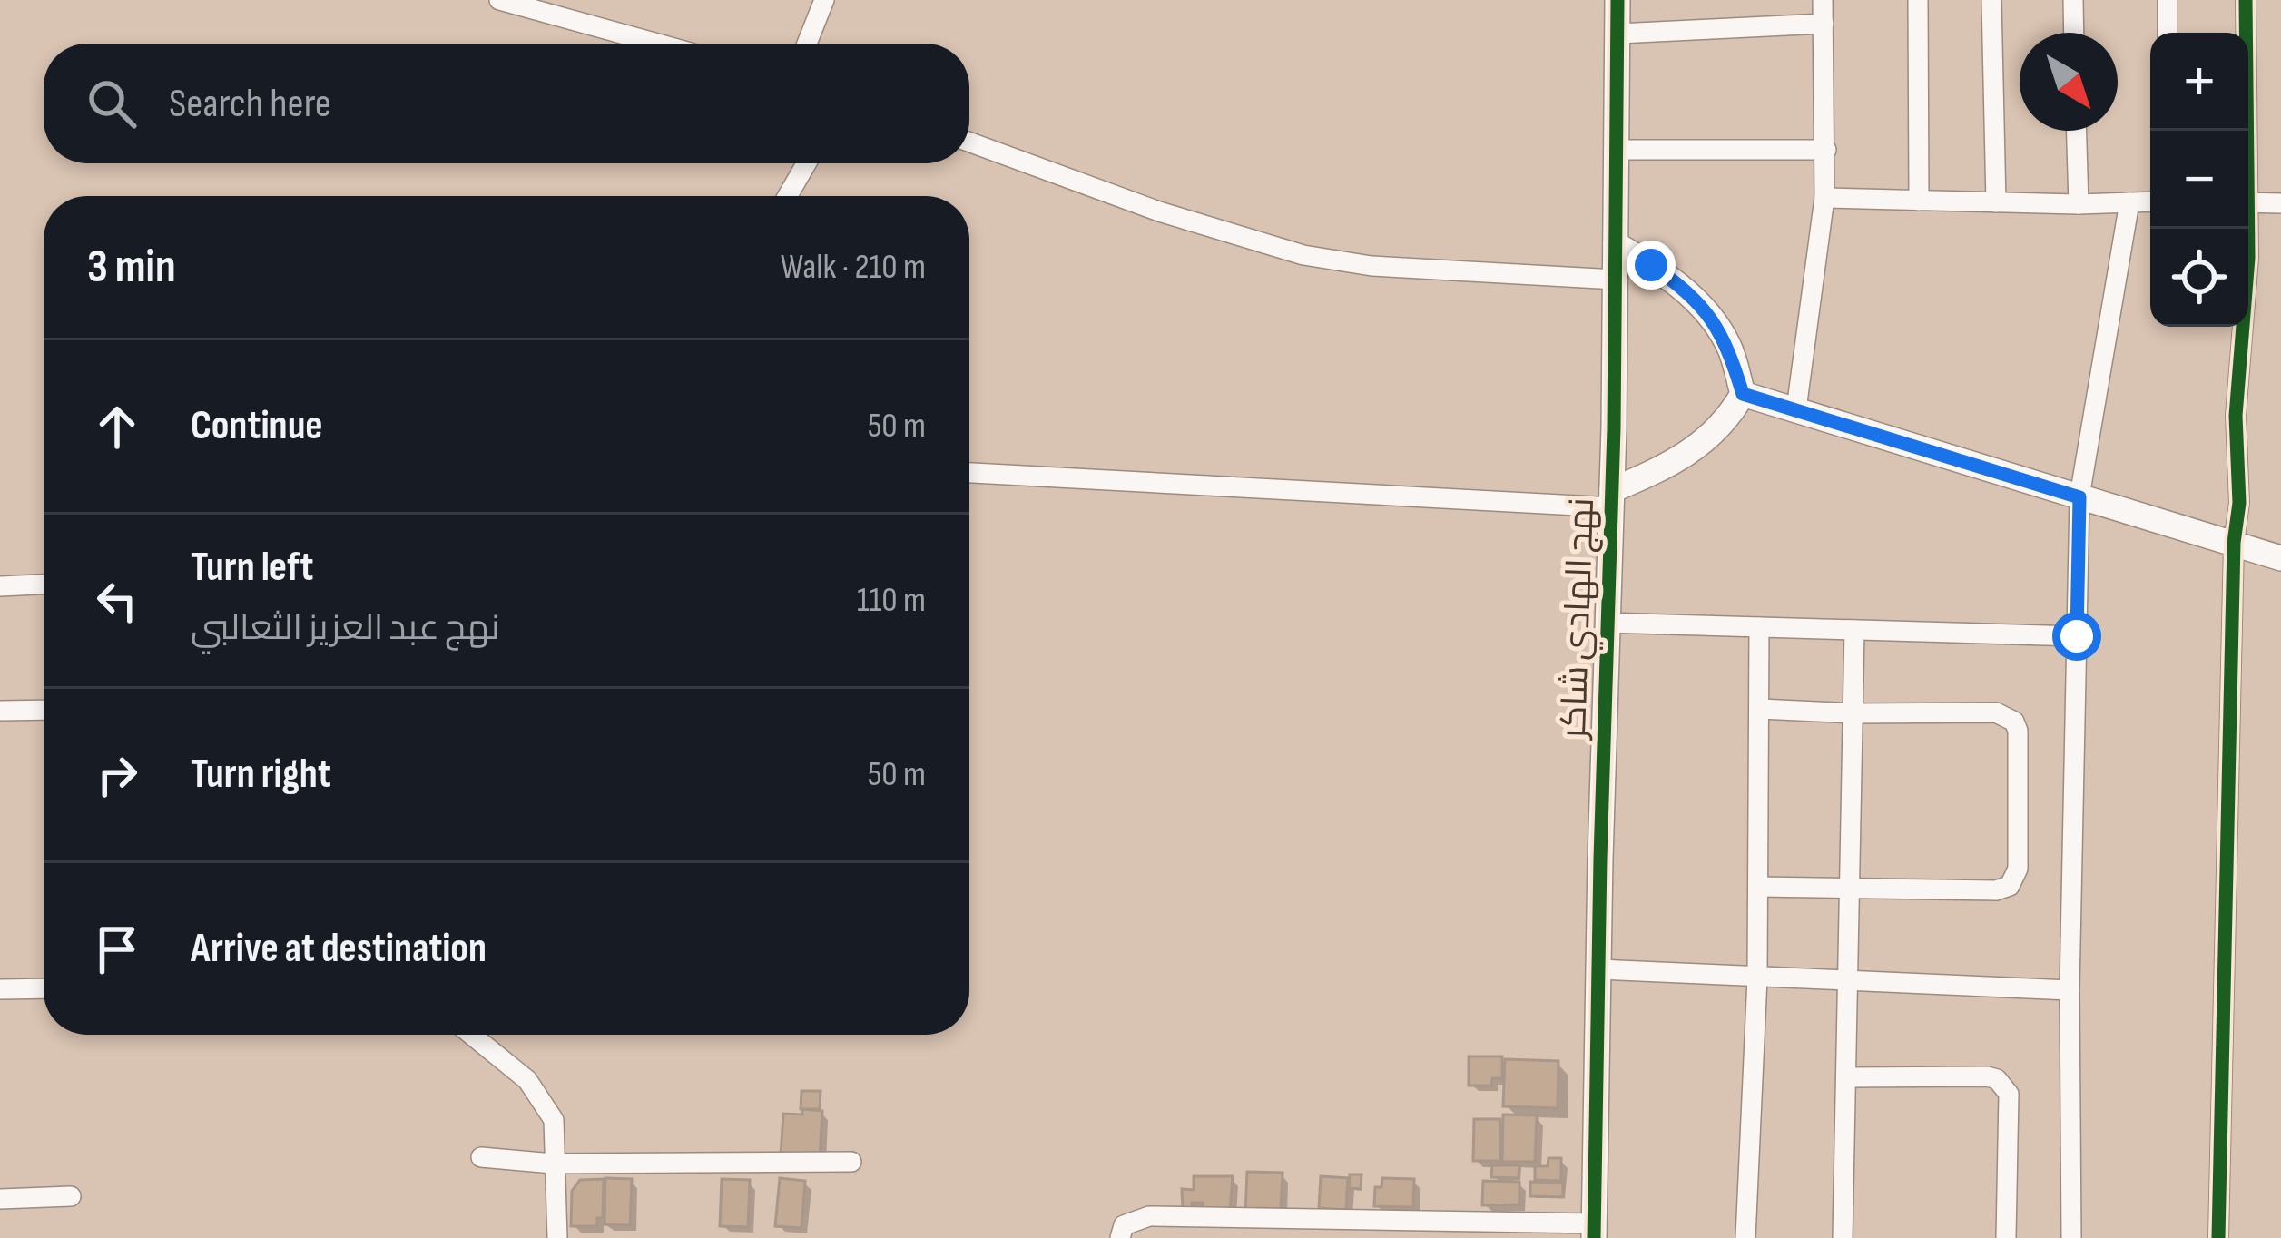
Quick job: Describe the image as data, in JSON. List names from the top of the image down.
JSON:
{
  "streets": {
    "street": ["نهج الهادي شاكر"]
  },
  "north": "bottom right",
  "page": {
    "map_buttons": ["+", "−"],
    "search": "Search here",
    "heading": ["3 min", "Walk · 210 m"],
    "list": [
      ["Continue", "50 m"],
      ["Turn left", "نهج عبد العزيز الثعالبي", "110 m"],
      ["Turn right", "50 m"],
      "Arrive at destination"
    ]
  }
}
